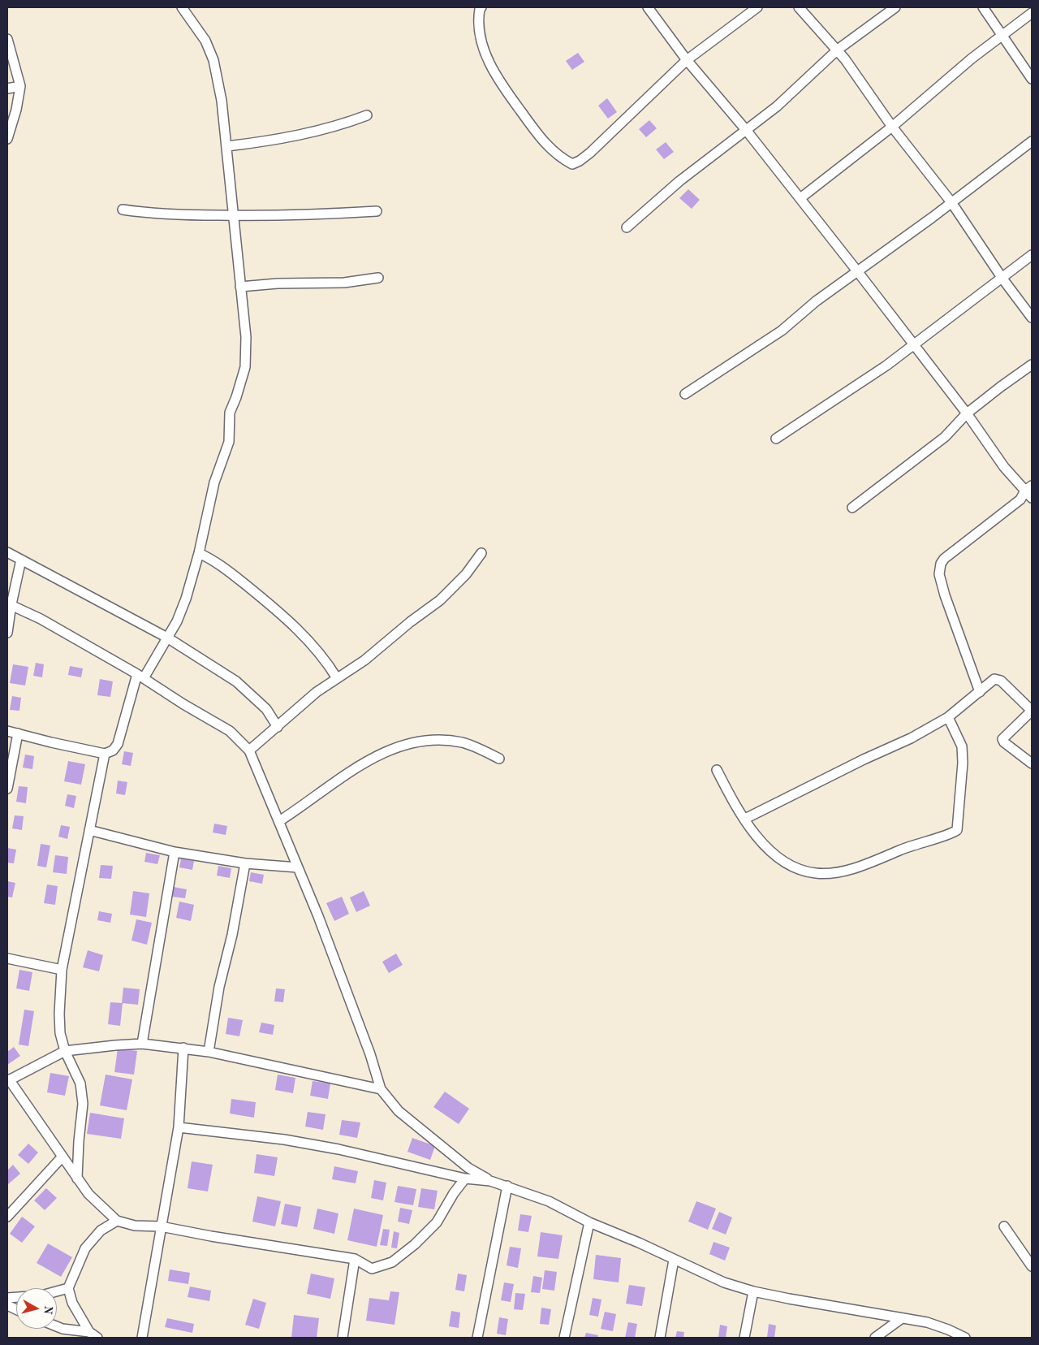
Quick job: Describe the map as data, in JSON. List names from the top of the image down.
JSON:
{
  "north": "right"
}
